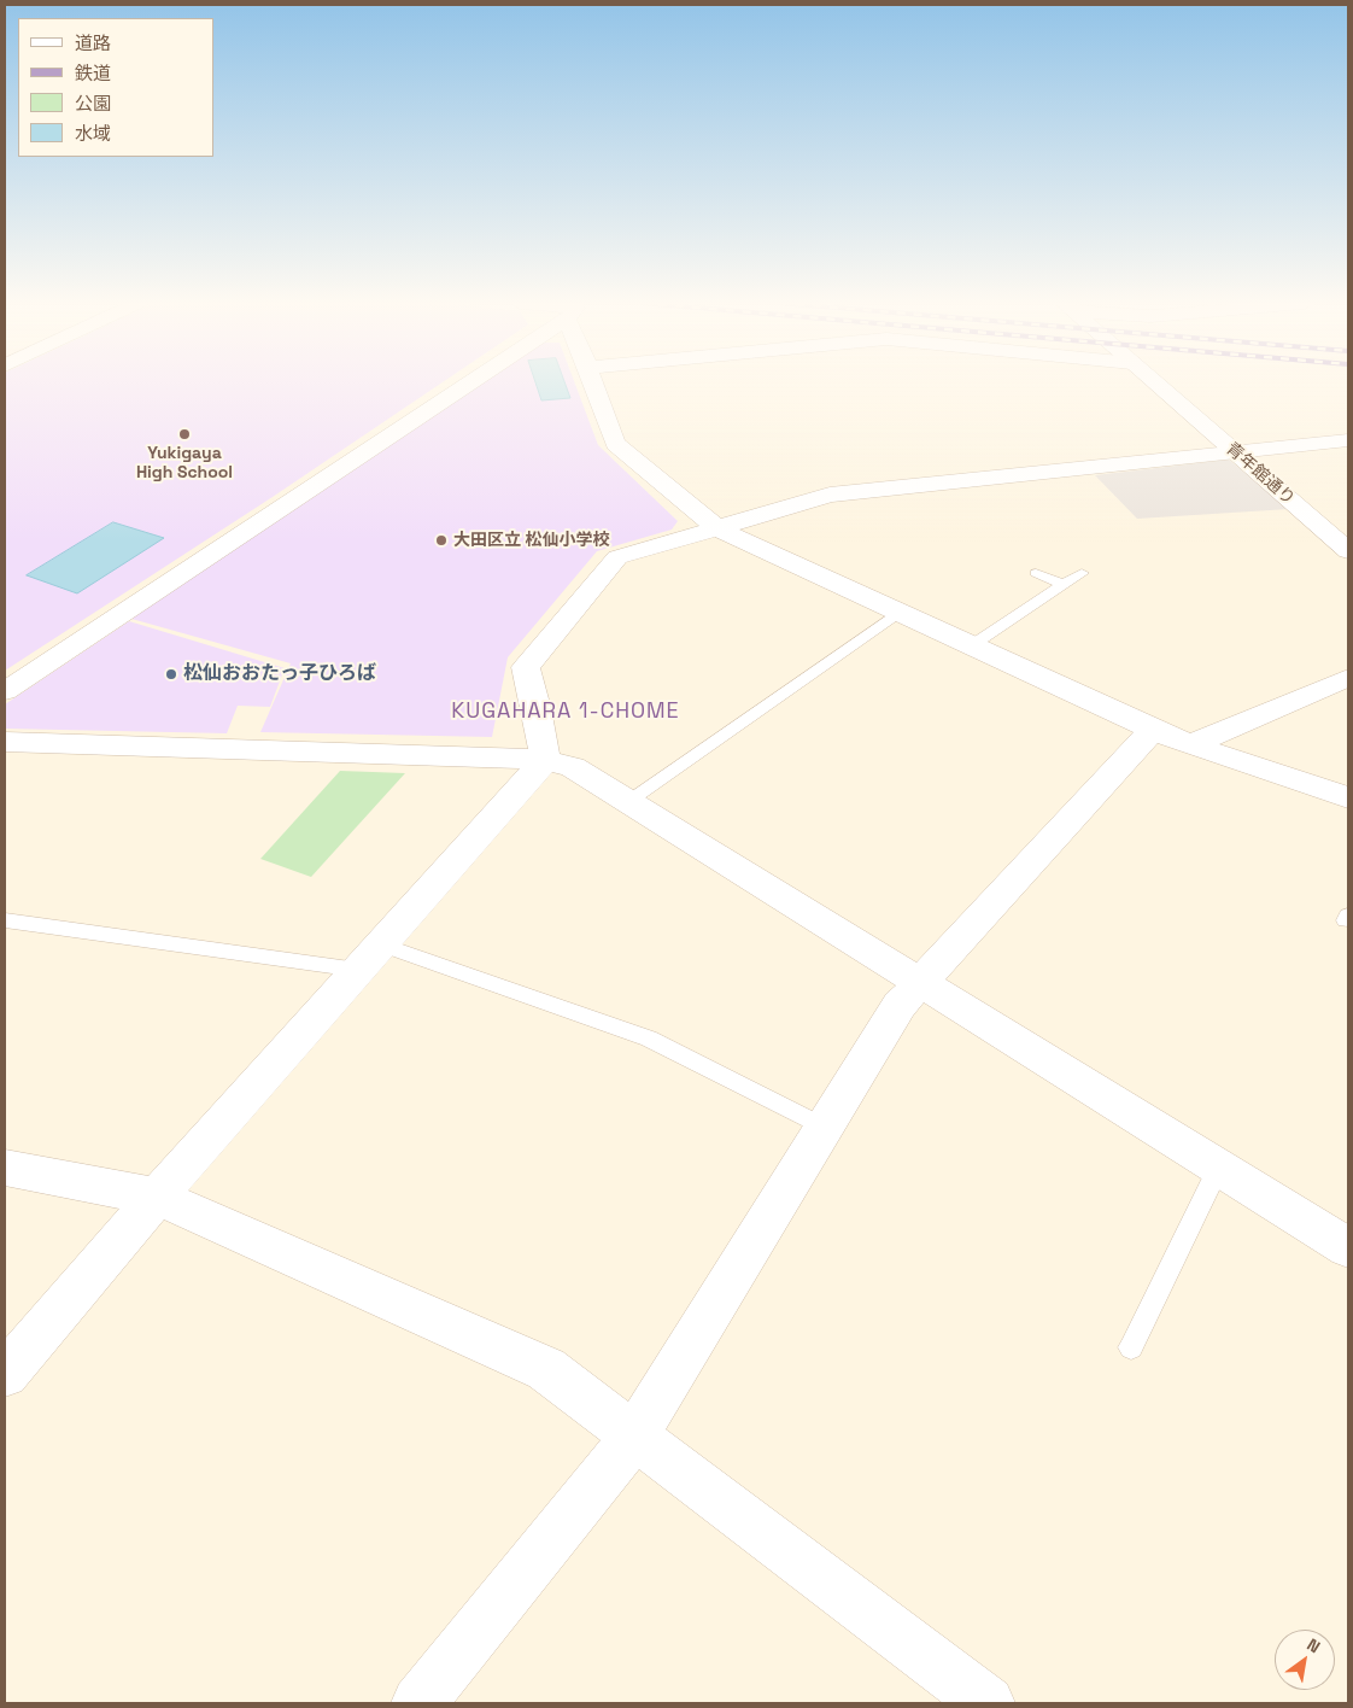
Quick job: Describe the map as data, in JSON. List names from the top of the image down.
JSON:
{
  "streets": {
    "street": ["青年館通り"]
  },
  "districts": ["KUGAHARA 1-CHOME"],
  "places": ["Yukigaya High School", "大田区立 松仙小学校", "松仙おおたっ子ひろば"],
  "legend": [
    "道路",
    "鉄道",
    "公園",
    "水域"
  ],
  "north": "top right"
}
